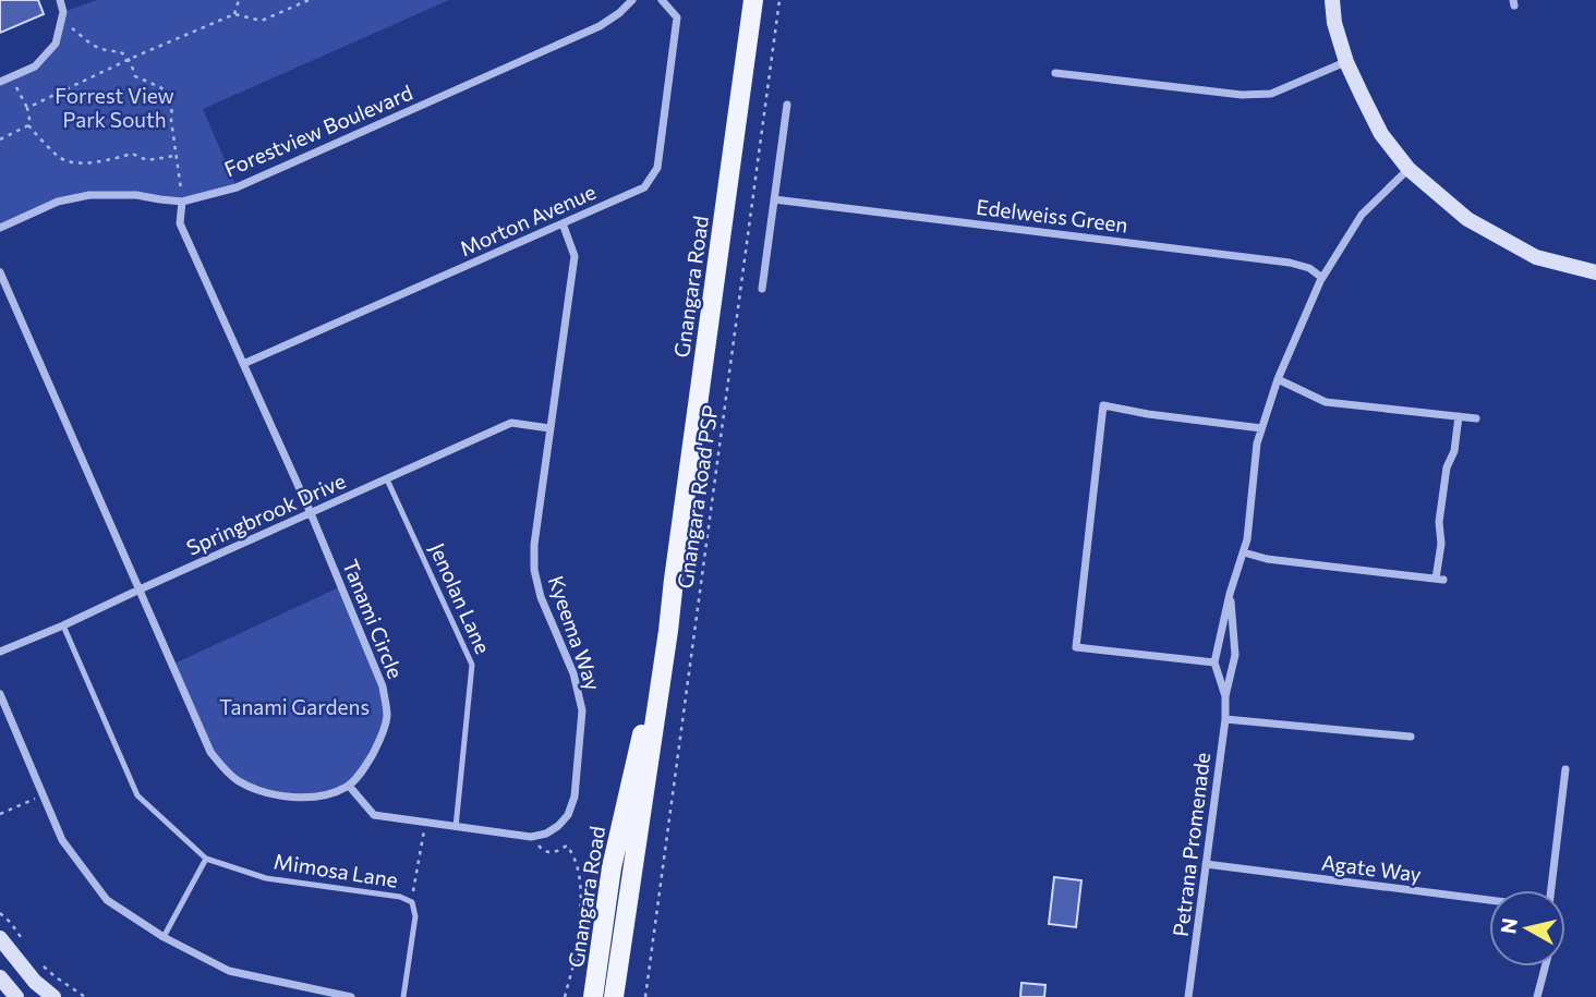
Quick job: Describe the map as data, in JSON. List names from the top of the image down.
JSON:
{
  "streets": {
    "main road": ["Gnangara Road"],
    "street": [
      "Forestview Boulevard",
      "Edelweiss Green",
      "Morton Avenue",
      "Springbrook Drive",
      "Tanami Circle",
      "Kyeema Way",
      "Petrana Promenade",
      "Agate Way"
    ],
    "lane": ["Jenolan Lane", "Mimosa Lane"],
    "path": ["Gnangara Road PSP"]
  },
  "crossings": [
    ["Forestview Boulevard", "Tanami Circle"],
    ["Morton Avenue", "Tanami Circle"],
    ["Morton Avenue", "Kyeema Way"],
    ["Springbrook Drive", "Jenolan Lane"],
    ["Springbrook Drive", "Tanami Circle"],
    ["Springbrook Drive", "Kyeema Way"],
    ["Springbrook Drive", "Mimosa Lane"],
    ["Petrana Promenade", "Agate Way"]
  ],
  "parks": ["Forrest View Park South", "Tanami Gardens"],
  "north": "left"
}
